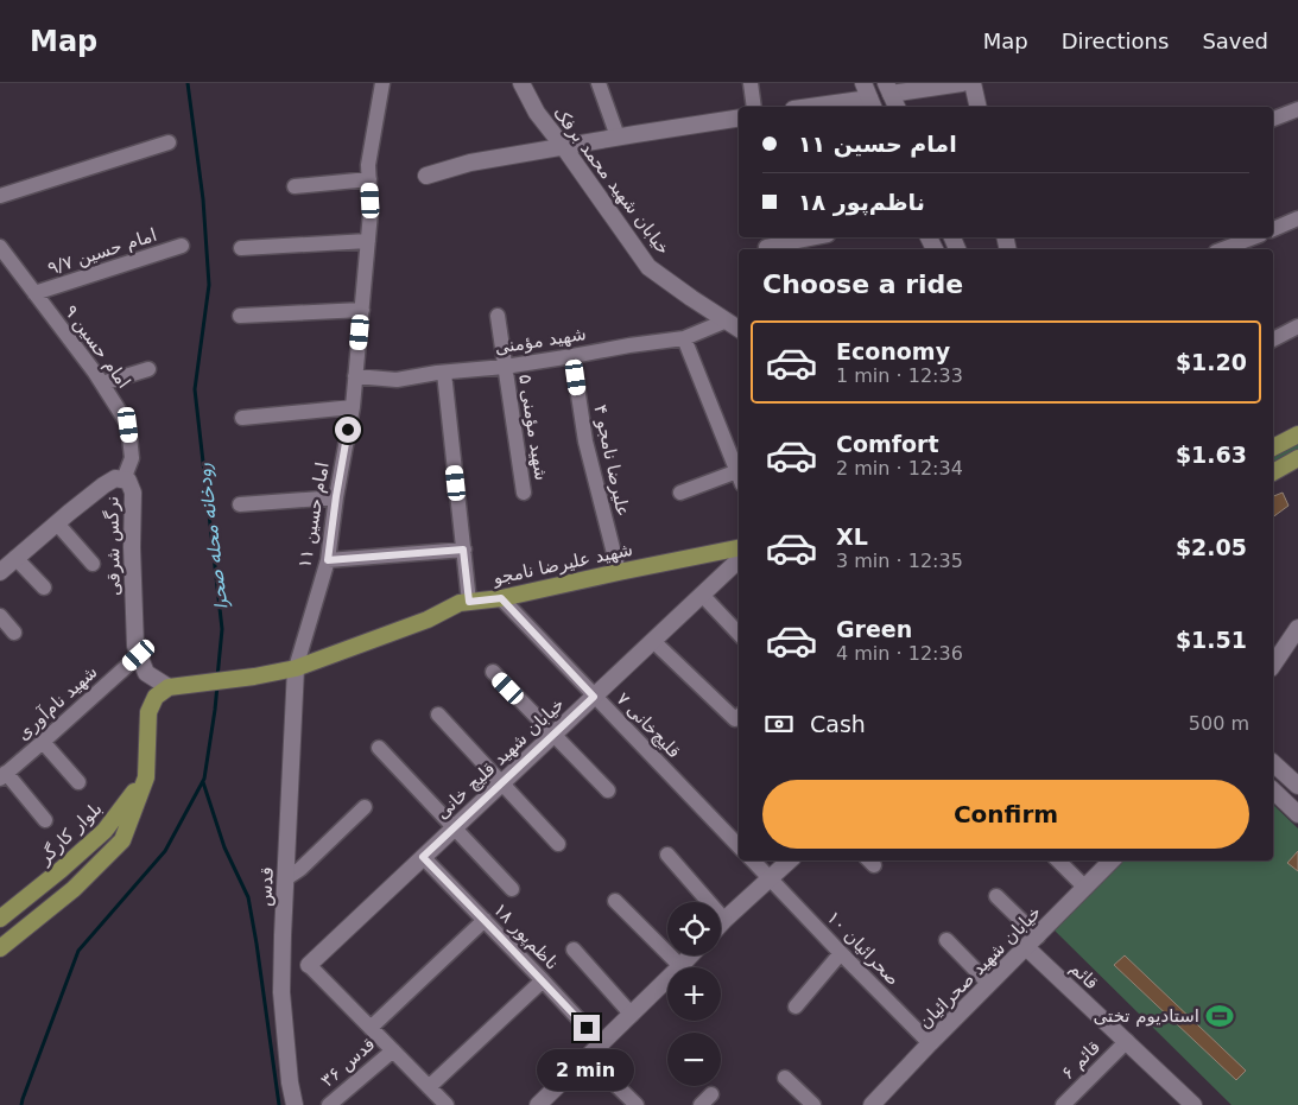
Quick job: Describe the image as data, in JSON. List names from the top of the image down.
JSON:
{
  "streets": {
    "main road": ["شهید علیرضا نامجو", "بلوار کارگر"],
    "street": [
      "خیابان شهید محمد برفک",
      "امام حسین ۹/۷",
      "شهید مؤمنی",
      "امام حسین ۹",
      "شهید مؤمنی ۵",
      "علیرضا نامجو ۴",
      "امام حسین ۱۱",
      "نرگس شرقی",
      "شهید نام‌آوری",
      "قلیچ‌خانی ۷",
      "خیابان شهید قلیچ خانی",
      "قدس",
      "ناظم‌پور ۱۸",
      "صحرائیان ۱۰",
      "خیابان شهید صحرائیان",
      "قائم",
      "قائم ۶",
      "قدس ۳۶"
    ]
  },
  "crossings": [
    ["خیابان شهید محمد برفک", "شهید مؤمنی"],
    ["امام حسین ۹/۷", "امام حسین ۹"],
    ["شهید مؤمنی", "شهید مؤمنی ۵"],
    ["شهید مؤمنی", "علیرضا نامجو ۴"],
    ["شهید مؤمنی", "امام حسین ۱۱"],
    ["امام حسین ۹", "نرگس شرقی"],
    ["علیرضا نامجو ۴", "شهید علیرضا نامجو"],
    ["امام حسین ۱۱", "شهید علیرضا نامجو"],
    ["امام حسین ۱۱", "قدس"],
    ["نرگس شرقی", "شهید علیرضا نامجو"],
    ["نرگس شرقی", "شهید نام‌آوری"],
    ["شهید علیرضا نامجو", "قلیچ‌خانی ۷"],
    ["شهید علیرضا نامجو", "قدس"],
    ["قلیچ‌خانی ۷", "خیابان شهید قلیچ خانی"],
    ["خیابان شهید قلیچ خانی", "ناظم‌پور ۱۸"],
    ["صحرائیان ۱۰", "خیابان شهید صحرائیان"],
    ["خیابان شهید صحرائیان", "قائم"],
    ["قائم", "قائم ۶"]
  ],
  "water": ["رودخانه محله صحرا"],
  "places": {
    "sports": ["استادیوم تختی"]
  },
  "page": {
    "header": "Map",
    "nav": ["Map", "Directions", "Saved"],
    "banner": ["امام حسین ۱۱", "ناظم‌پور ۱۸"],
    "heading": "Choose a ride",
    "list": [
      {
        "name": "Economy",
        "note": "1 min · 12:33",
        "value": "$1.20"
      },
      {
        "name": "Comfort",
        "note": "2 min · 12:34",
        "value": "$1.63"
      },
      {
        "name": "XL",
        "note": "3 min · 12:35",
        "value": "$2.05"
      },
      {
        "name": "Green",
        "note": "4 min · 12:36",
        "value": "$1.51"
      }
    ],
    "pay": ["Cash", "500 m"],
    "buttons": "Confirm",
    "map_buttons": ["+", "−"],
    "bubble": "2 min"
  }
}
